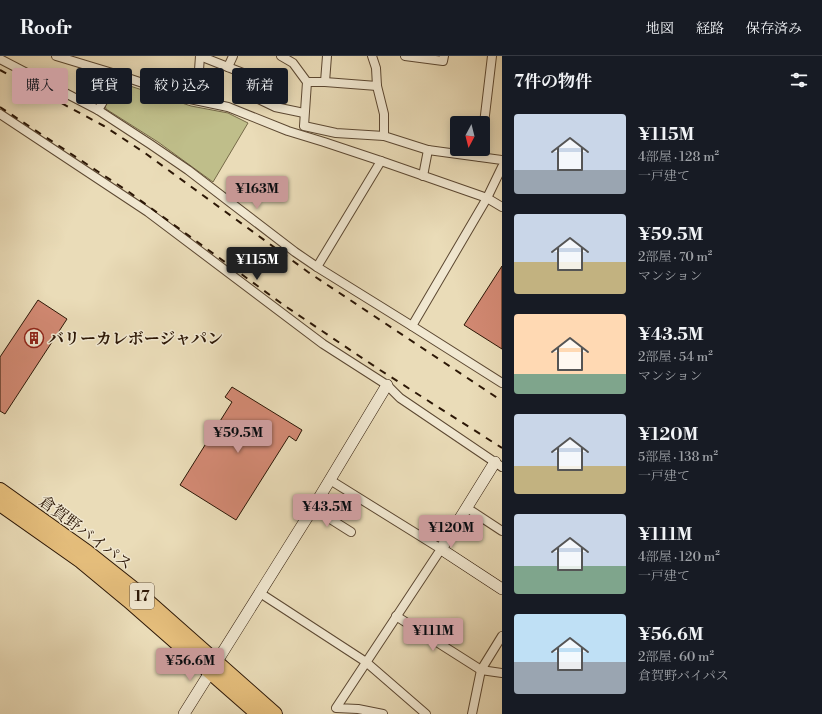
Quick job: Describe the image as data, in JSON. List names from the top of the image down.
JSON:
{
  "streets": {
    "highway": ["倉賀野バイパス", "17"]
  },
  "places": {
    "building": ["バリーカレボージャパン"]
  },
  "north": "bottom",
  "page": {
    "header": "Roofr",
    "nav": ["地図", "経路", "保存済み"],
    "heading": "7件の物件",
    "chip": [
      "購入",
      "賃貸",
      "絞り込み",
      "新着"
    ],
    "list": [
      {
        "name": "¥115M",
        "note": "4部屋 · 128 m² · 一戸建て"
      },
      {
        "name": "¥59.5M",
        "note": "2部屋 · 70 m² · マンション"
      },
      {
        "name": "¥43.5M",
        "note": "2部屋 · 54 m² · マンション"
      },
      {
        "name": "¥120M",
        "note": "5部屋 · 138 m² · 一戸建て"
      },
      {
        "name": "¥111M",
        "note": "4部屋 · 120 m² · 一戸建て"
      },
      {
        "name": "¥56.6M",
        "note": "2部屋 · 60 m² · 倉賀野バイパス"
      }
    ],
    "price": [
      "¥163M",
      "¥115M",
      "¥59.5M",
      "¥43.5M",
      "¥120M",
      "¥111M",
      "¥56.6M"
    ]
  }
}
